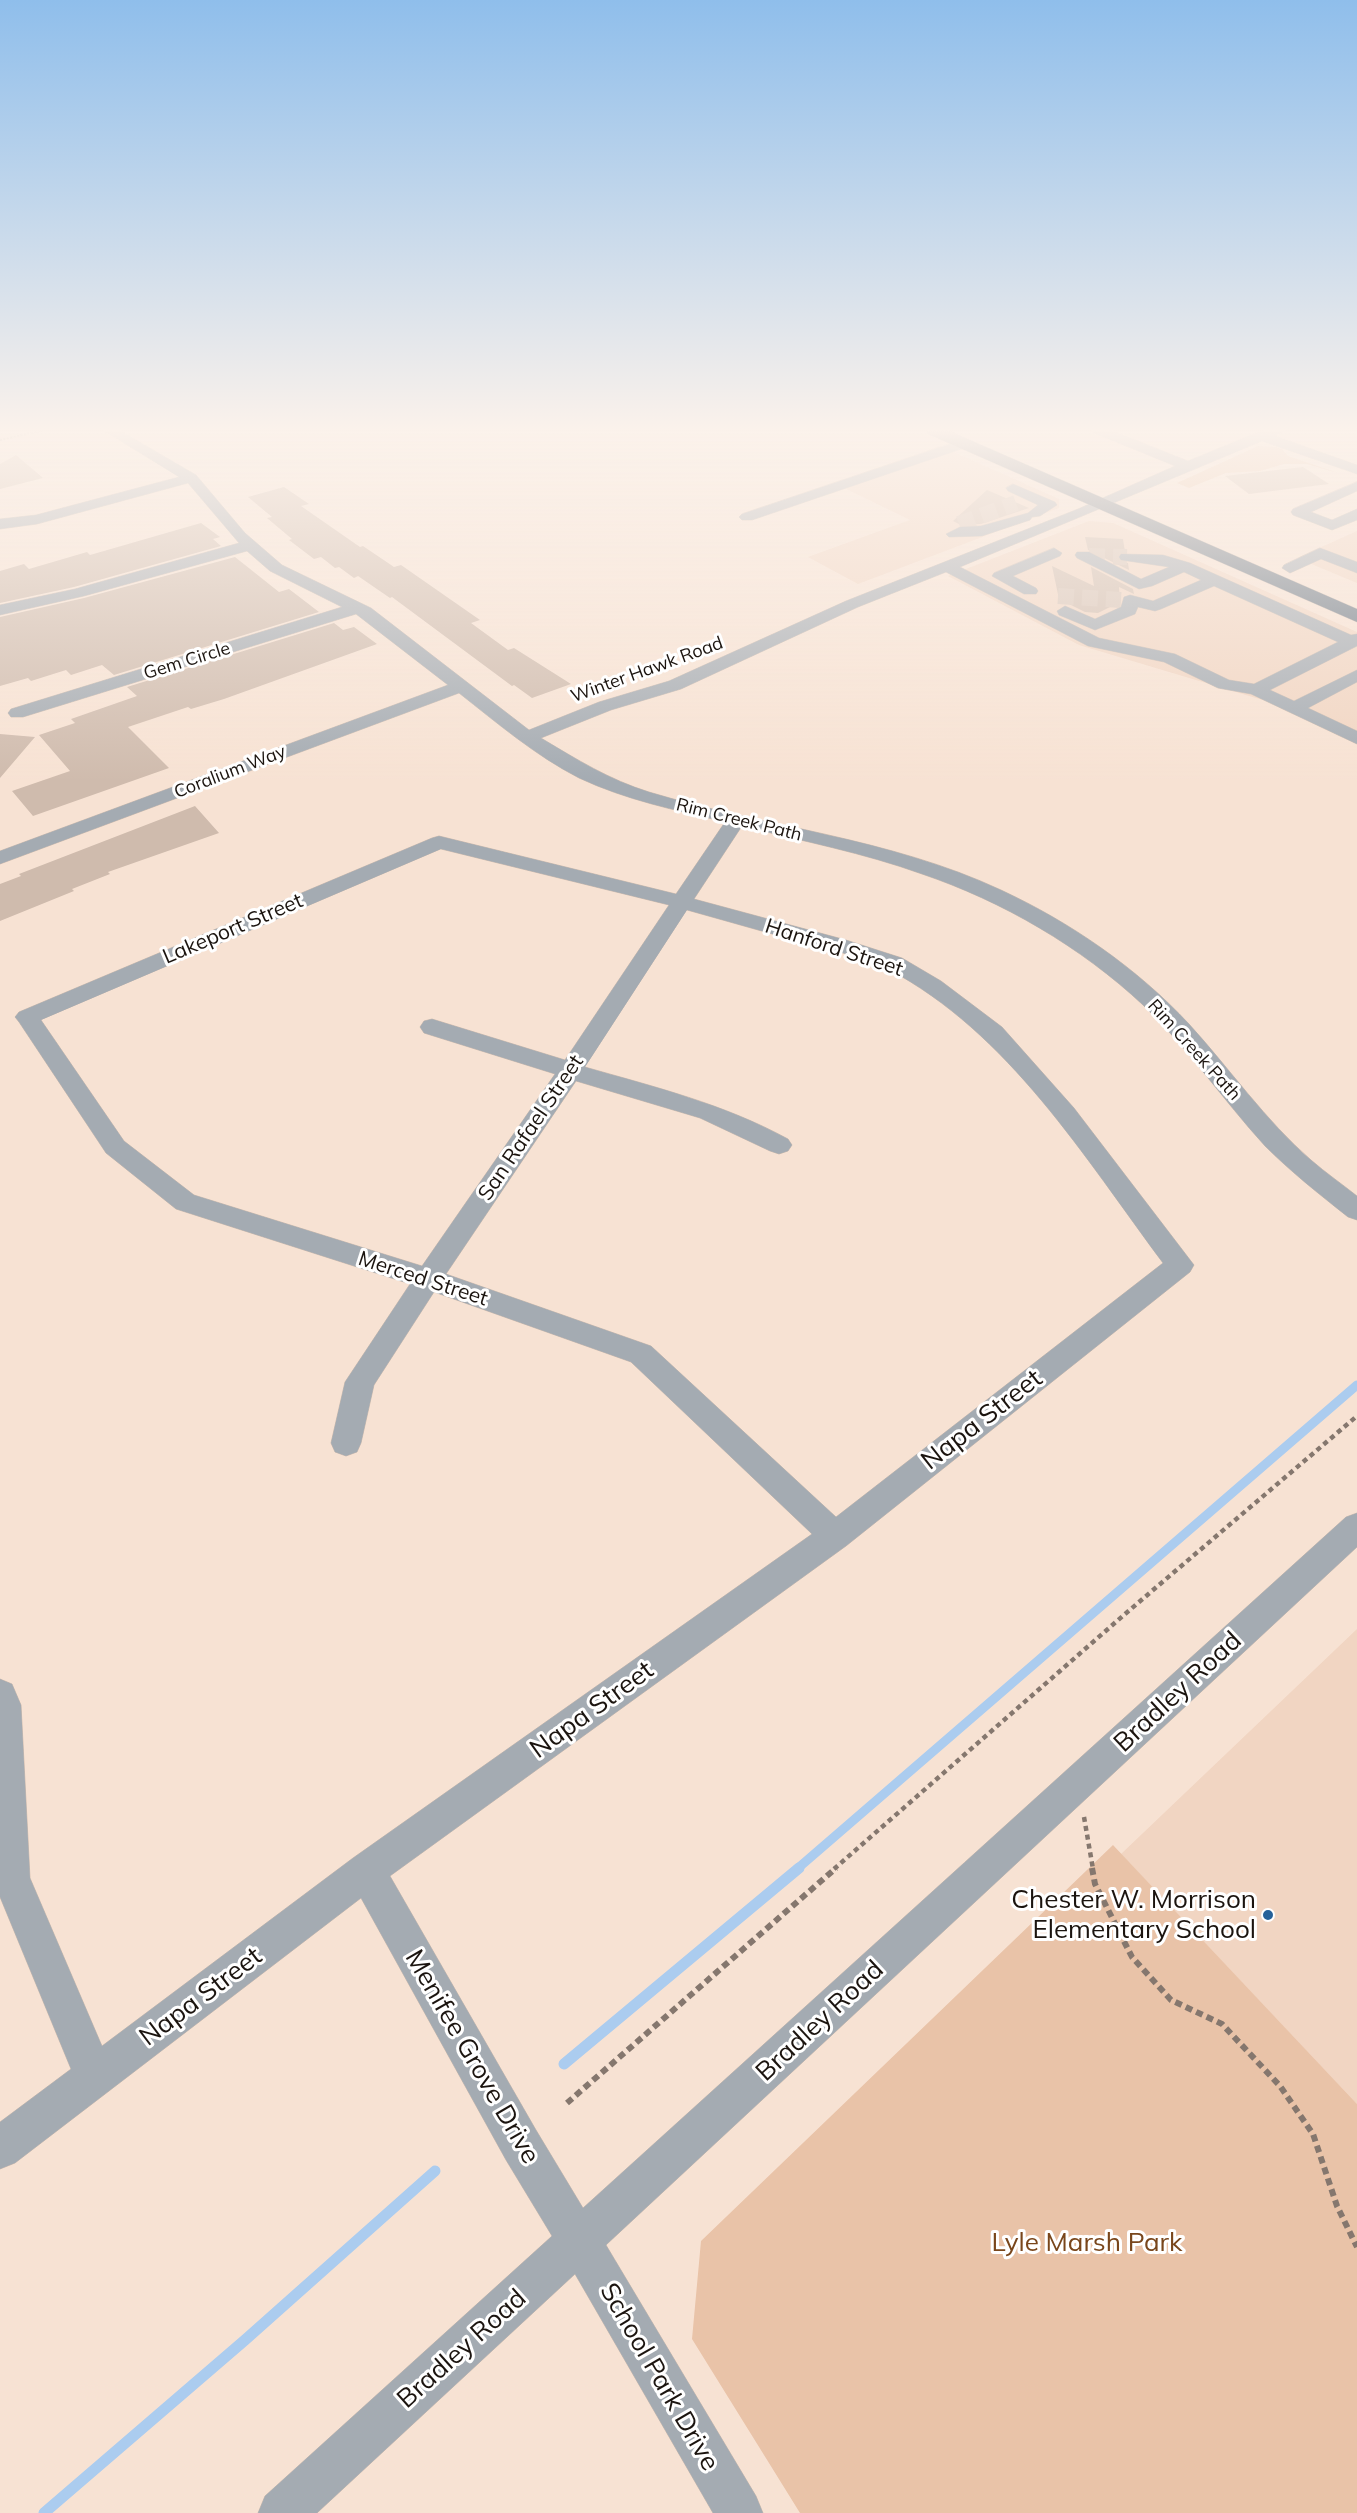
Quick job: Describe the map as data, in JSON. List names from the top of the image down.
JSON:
{
  "streets": {
    "street": [
      "Gem Circle",
      "Winter Hawk Road",
      "Coralium Way",
      "Rim Creek Path",
      "Lakeport Street",
      "Hanford Street",
      "San Rafael Street",
      "Merced Street",
      "Napa Street",
      "Bradley Road",
      "Menifee Grove Drive",
      "School Park Drive"
    ]
  },
  "crossings": [
    ["Gem Circle", "Rim Creek Path"],
    ["Winter Hawk Road", "Rim Creek Path"],
    ["Coralium Way", "Rim Creek Path"],
    ["Rim Creek Path", "San Rafael Street"],
    ["Lakeport Street", "Hanford Street"],
    ["Lakeport Street", "Merced Street"],
    ["Hanford Street", "San Rafael Street"],
    ["Hanford Street", "Napa Street"],
    ["San Rafael Street", "Merced Street"],
    ["Merced Street", "Napa Street"],
    ["Napa Street", "Menifee Grove Drive"],
    ["Bradley Road", "Menifee Grove Drive"],
    ["Bradley Road", "School Park Drive"],
    ["Menifee Grove Drive", "School Park Drive"]
  ],
  "parks": ["Lyle Marsh Park"],
  "places": ["Chester W. Morrison Elementary School"]
}
